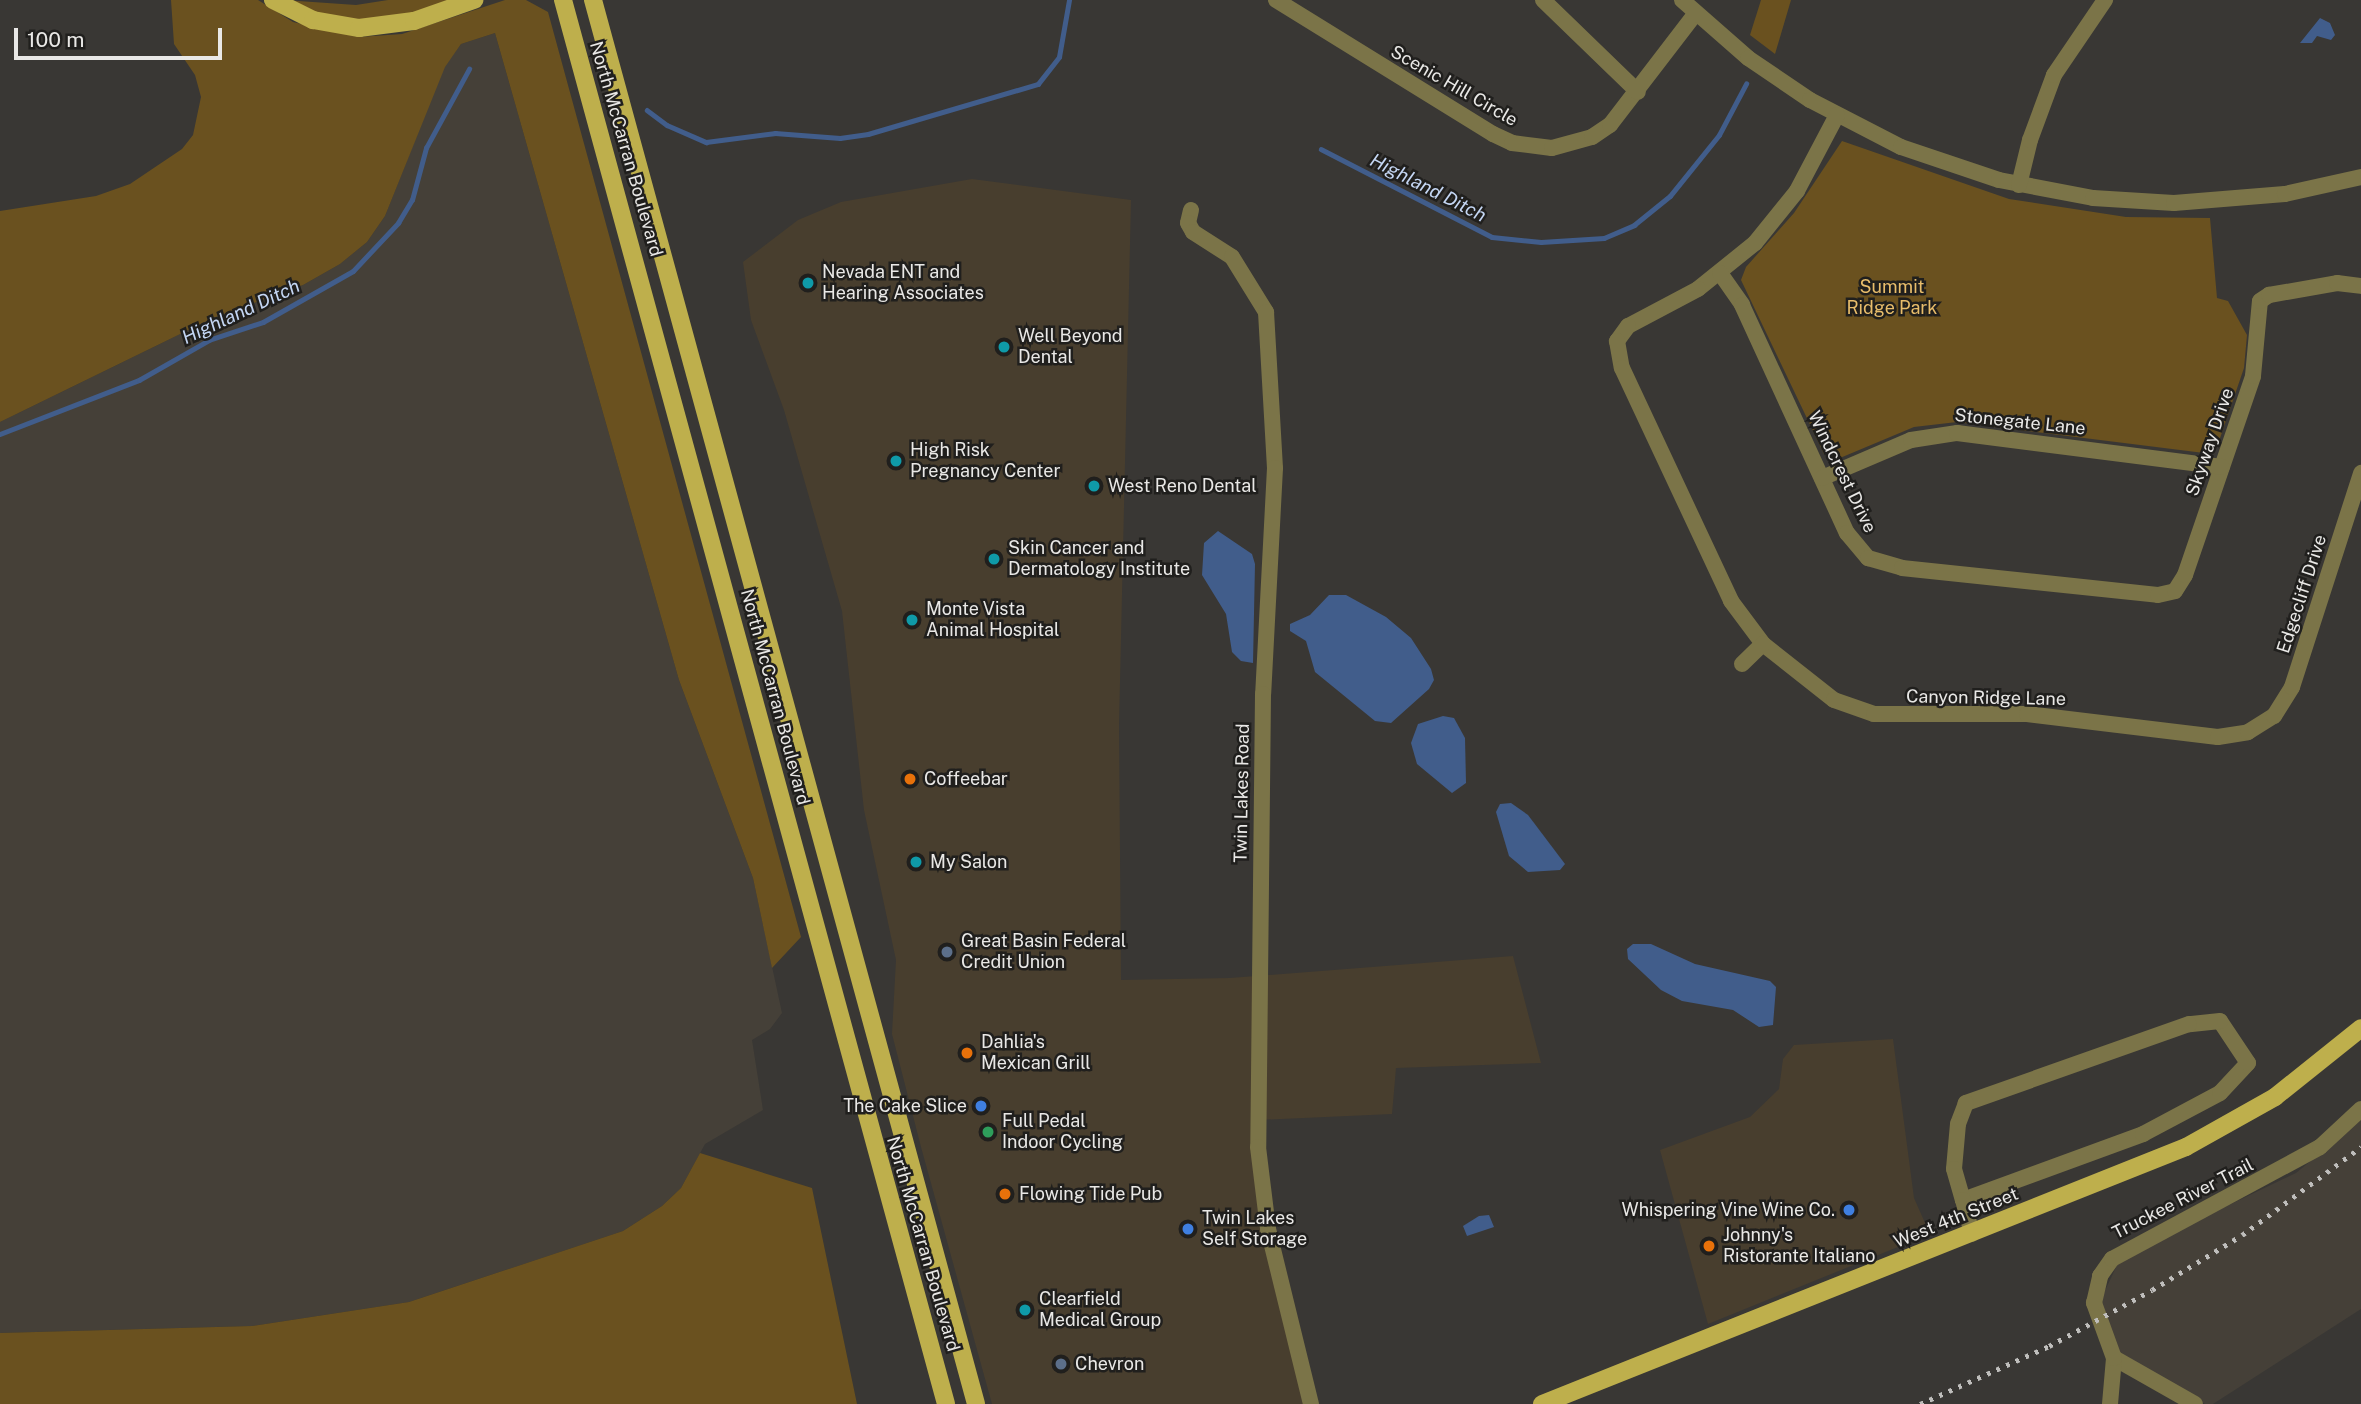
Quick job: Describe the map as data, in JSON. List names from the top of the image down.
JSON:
{
  "streets": {
    "main road": ["North McCarran Boulevard", "West 4th Street"],
    "street": [
      "Scenic Hill Circle",
      "Stonegate Lane",
      "Skyway Drive",
      "Windcrest Drive",
      "Edgecliff Drive",
      "Canyon Ridge Lane",
      "Twin Lakes Road",
      "Truckee River Trail"
    ]
  },
  "crossings": [
    ["Stonegate Lane", "Skyway Drive"],
    ["Stonegate Lane", "Windcrest Drive"],
    ["Skyway Drive", "Windcrest Drive"],
    ["Windcrest Drive", "Canyon Ridge Lane"],
    ["Edgecliff Drive", "Canyon Ridge Lane"]
  ],
  "water": ["Highland Ditch"],
  "parks": ["Summit Ridge Park"],
  "places": [
    "Nevada ENT and Hearing Associates",
    "Well Beyond Dental",
    "High Risk Pregnancy Center",
    "West Reno Dental",
    "Skin Cancer and Dermatology Institute",
    "Monte Vista Animal Hospital",
    "Coffeebar",
    "My Salon",
    "Great Basin Federal Credit Union",
    "Dahlia's Mexican Grill",
    "The Cake Slice",
    "Full Pedal Indoor Cycling",
    "Flowing Tide Pub",
    "Whispering Vine Wine Co.",
    "Twin Lakes Self Storage",
    "Johnny's Ristorante Italiano",
    "Clearfield Medical Group",
    "Chevron"
  ],
  "scale_bar": "100 m"
}
